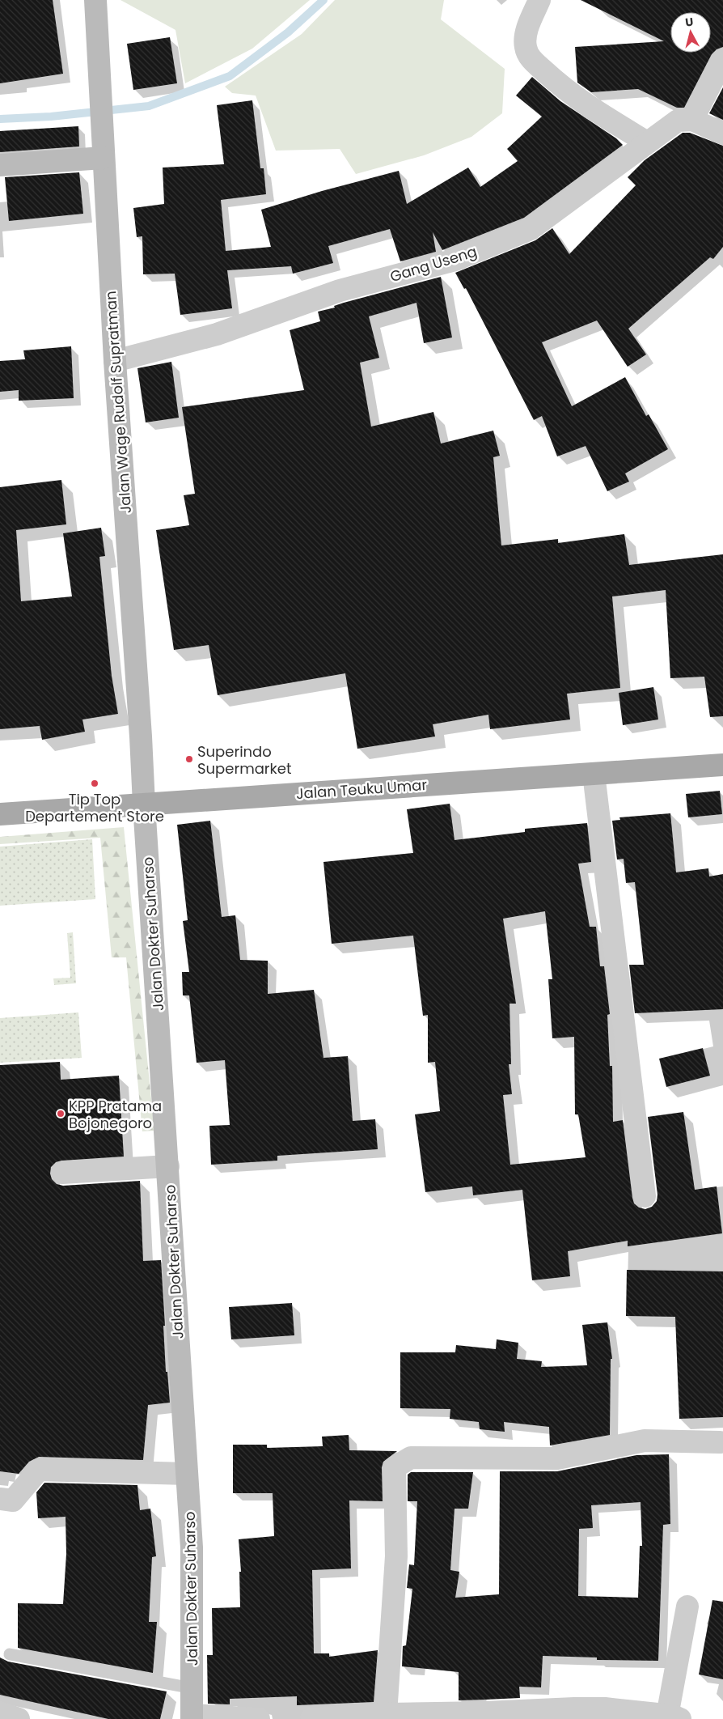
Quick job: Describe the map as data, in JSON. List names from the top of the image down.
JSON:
{
  "streets": {
    "main road": ["Jalan Wage Rudolf Supratman", "Jalan Teuku Umar", "Jalan Dokter Suharso"],
    "street": ["Gang Useng"]
  },
  "crossings": [
    ["Gang Useng", "Jalan Wage Rudolf Supratman"],
    ["Jalan Wage Rudolf Supratman", "Jalan Teuku Umar"],
    ["Jalan Wage Rudolf Supratman", "Jalan Dokter Suharso"],
    ["Jalan Teuku Umar", "Jalan Dokter Suharso"]
  ],
  "places": ["Superindo Supermarket", "Tip Top Departement Store", "KPP Pratama Bojonegoro"],
  "north": "top"
}
